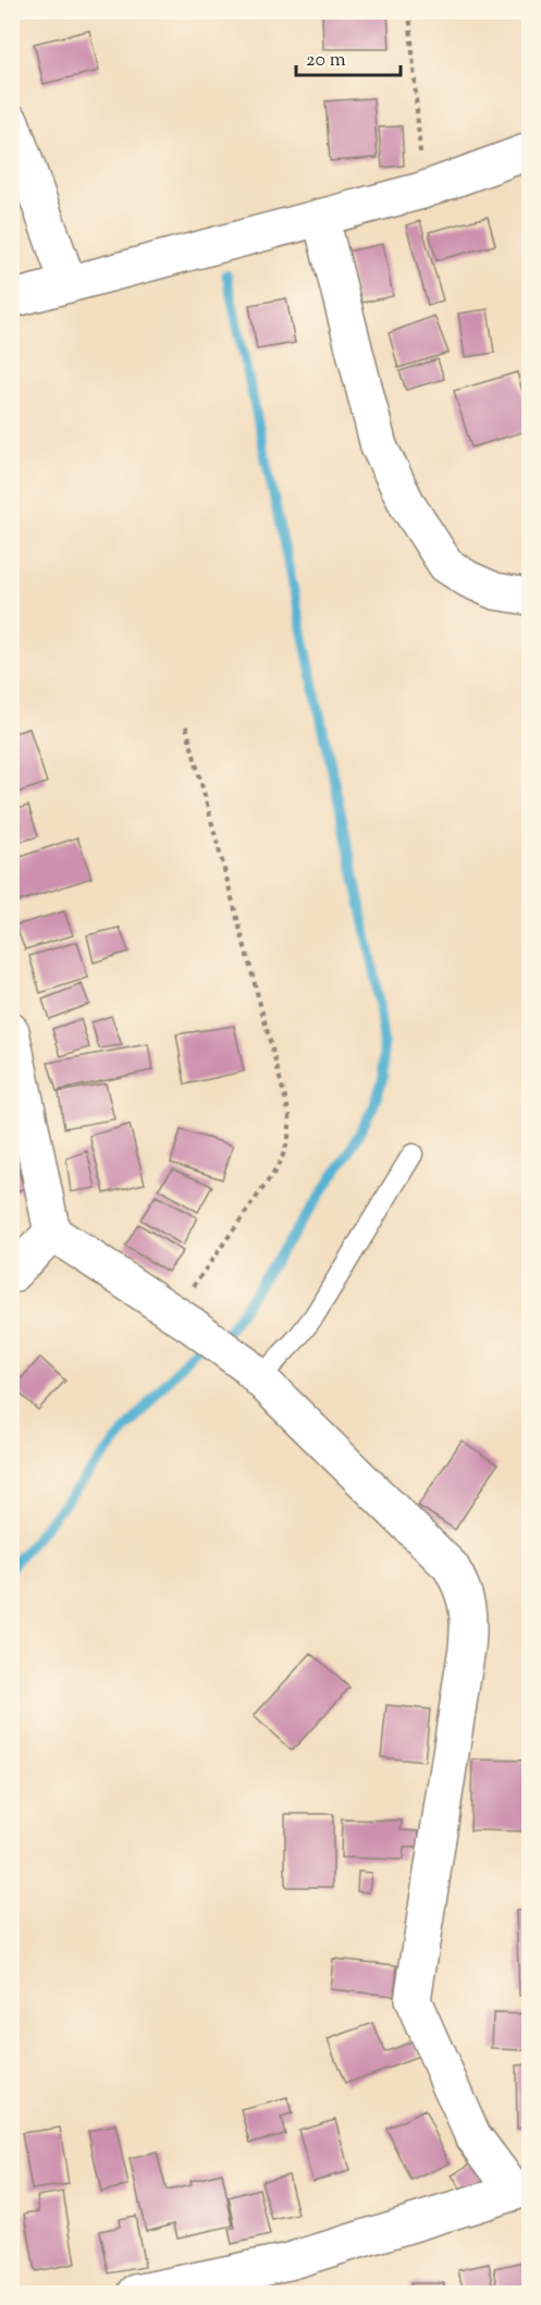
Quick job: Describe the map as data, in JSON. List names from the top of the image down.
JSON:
{
  "scale_bar": "20 m"
}
